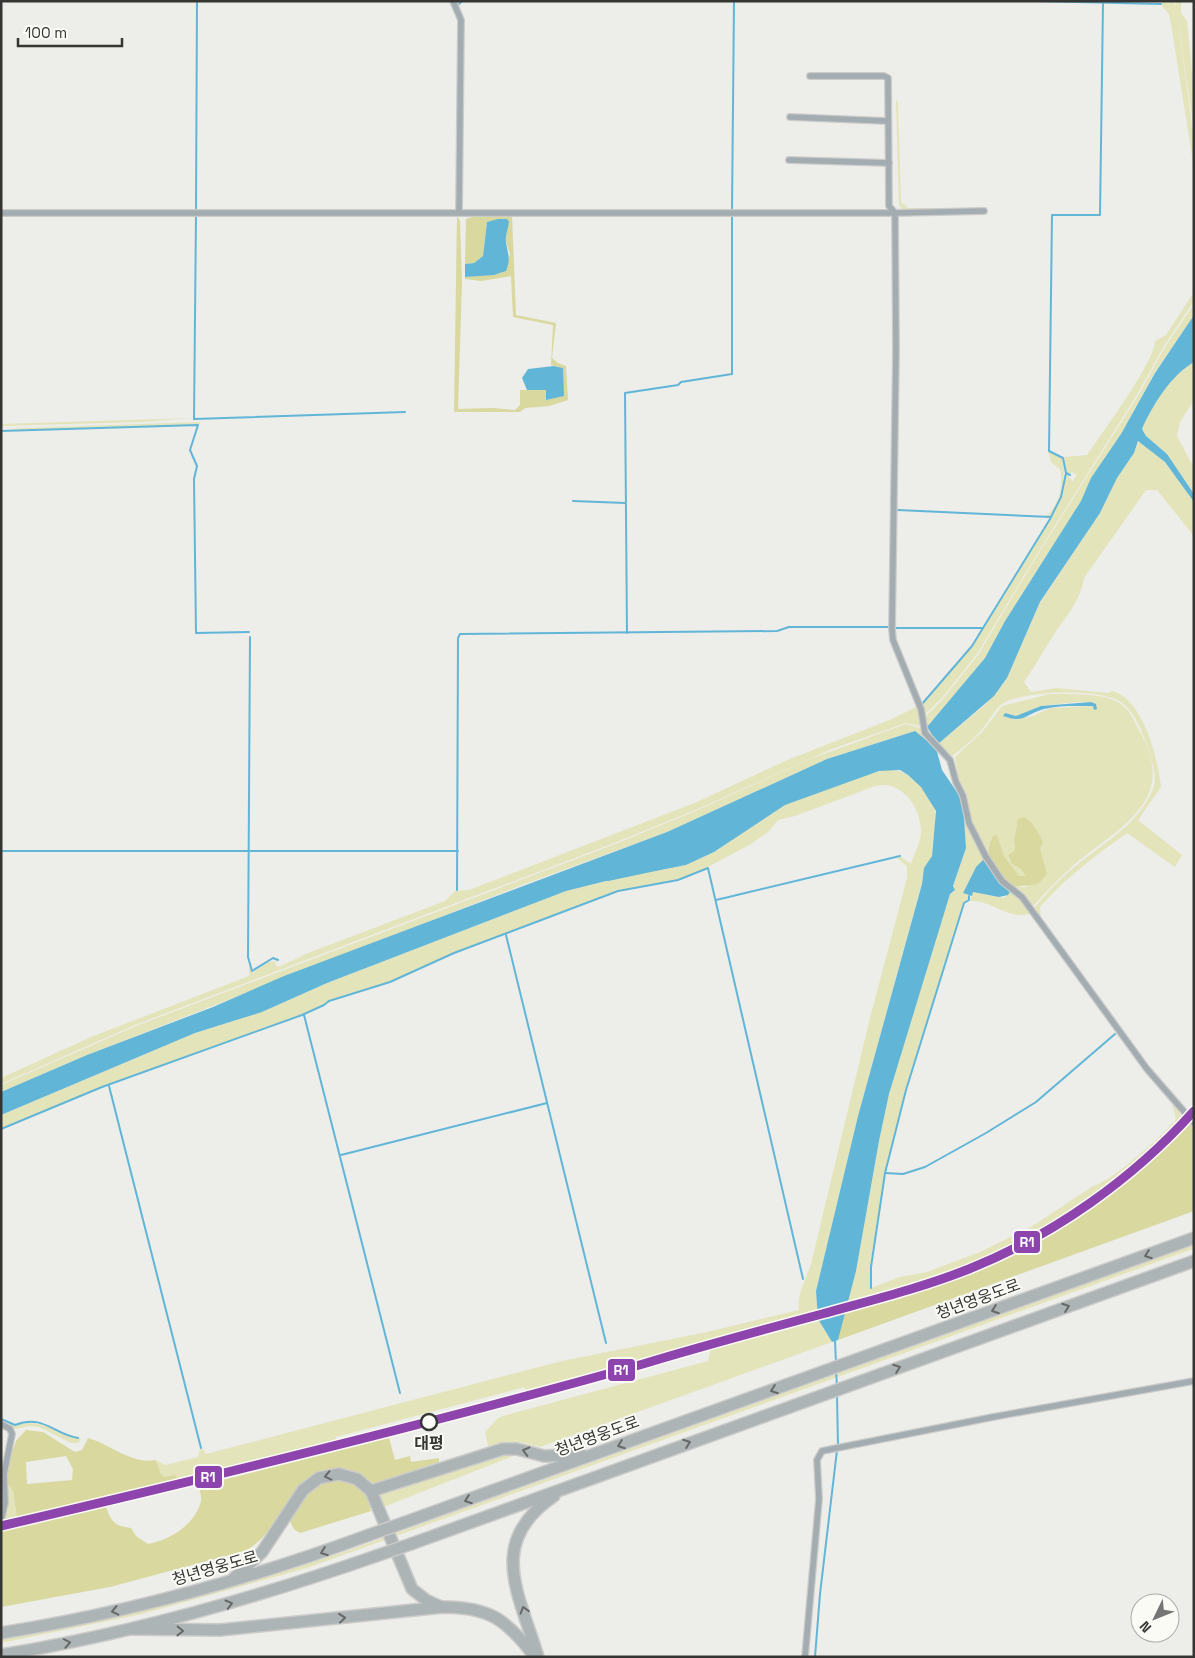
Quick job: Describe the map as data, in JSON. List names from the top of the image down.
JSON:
{
  "streets": {
    "highway": ["청년영웅도로"]
  },
  "places": ["대평"],
  "lines": ["transit line R1"],
  "scale_bar": "100 m",
  "north": "bottom left"
}
